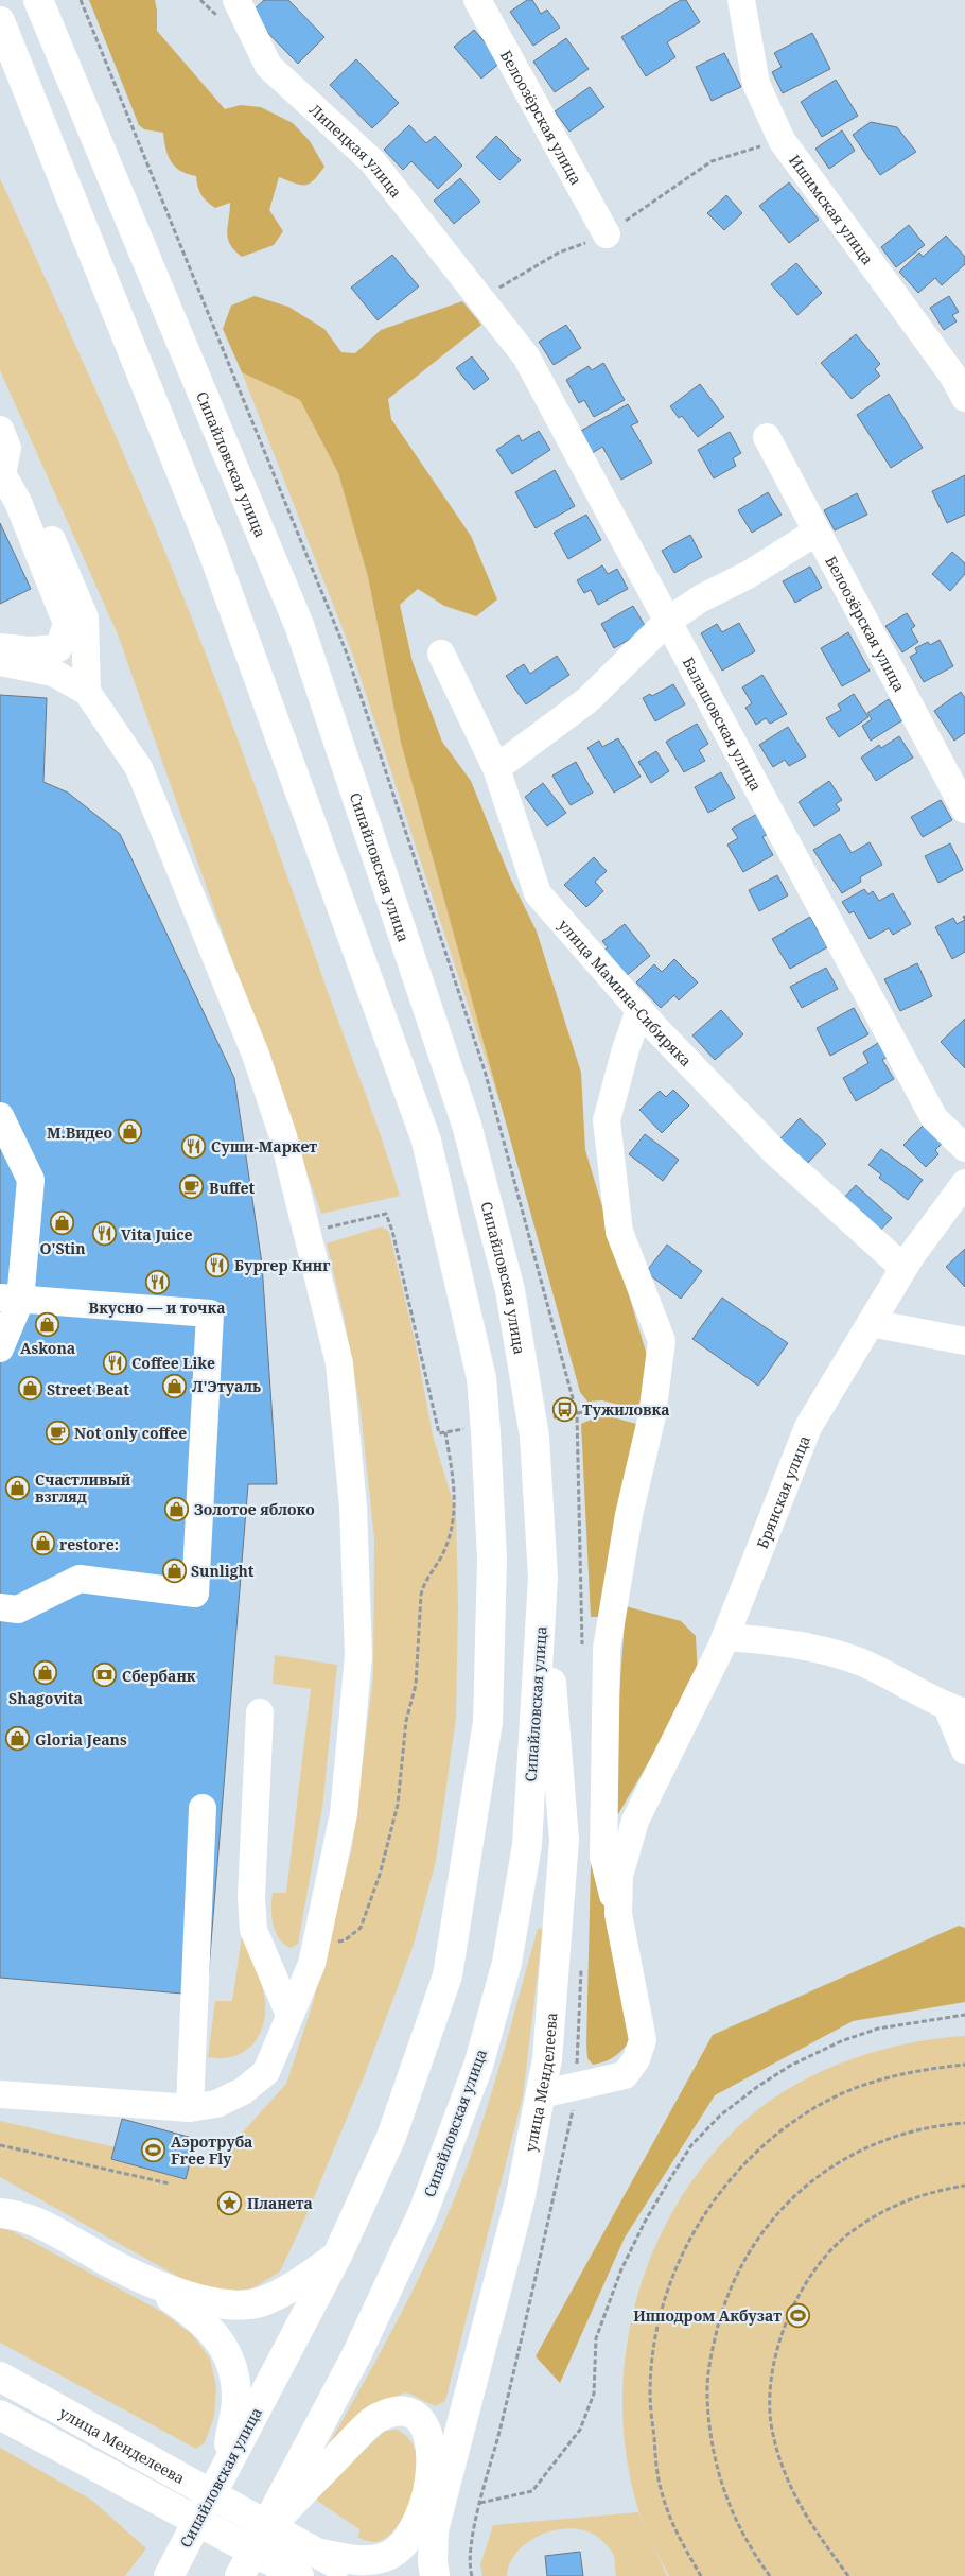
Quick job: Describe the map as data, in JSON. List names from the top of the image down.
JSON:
{
  "streets": {
    "main road": ["Сипайловская улица", "улица Менделеева"],
    "street": [
      "Белоозёрская улица",
      "Липецкая улица",
      "Ишимская улица",
      "Балашовская улица",
      "улица Мамина-Сибиряка",
      "Брянская улица"
    ]
  },
  "crossings": [
    ["Липецкая улица", "Балашовская улица"],
    ["Сипайловская улица", "улица Менделеева"],
    ["улица Мамина-Сибиряка", "Брянская улица"]
  ],
  "places": {
    "shop": [
      "М.Видео",
      "O'Stin",
      "Askona",
      "Л'Этуаль",
      "Street Beat",
      "Счастливый взгляд",
      "Золотое яблоко",
      "restore:",
      "Sunlight",
      "Shagovita",
      "Gloria Jeans"
    ],
    "restaurant": [
      "Суши-Маркет",
      "Vita Juice",
      "Бургер Кинг",
      "Вкусно — и точка",
      "Coffee Like"
    ],
    "cafe": ["Buffet", "Not only coffee"],
    "bus stop": ["Тужиловка"],
    "bank": ["Сбербанк"],
    "sports": ["Аэротруба Free Fly", "Ипподром Акбузат"],
    "place": ["Планета"]
  }
}
